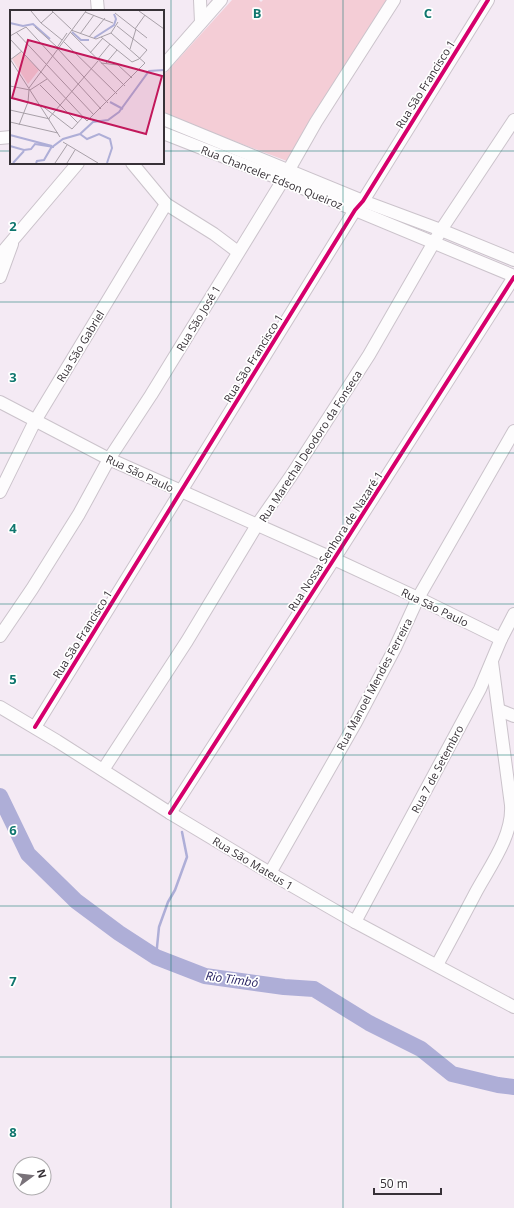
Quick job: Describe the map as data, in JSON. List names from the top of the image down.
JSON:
{
  "streets": {
    "street": [
      "Rua São Francisco 1",
      "Rua Chanceler Edson Queiroz",
      "Rua São José 1",
      "Rua São Gabriel",
      "Rua Marechal Deodoro da Fonseca",
      "Rua São Paulo",
      "Rua Nossa Senhora de Nazaré 1",
      "Rua Manoel Mendes Ferreira",
      "Rua 7 de Setembro",
      "Rua São Mateus 1"
    ]
  },
  "crossings": [
    ["Rua São Francisco 1", "Rua Chanceler Edson Queiroz"],
    ["Rua São Francisco 1", "Rua São Paulo"],
    ["Rua São Francisco 1", "Rua São Mateus 1"],
    ["Rua Chanceler Edson Queiroz", "Rua São José 1"],
    ["Rua Chanceler Edson Queiroz", "Rua Marechal Deodoro da Fonseca"],
    ["Rua Chanceler Edson Queiroz", "Rua Nossa Senhora de Nazaré 1"],
    ["Rua São José 1", "Rua São Paulo"],
    ["Rua São Gabriel", "Rua São Paulo"],
    ["Rua Marechal Deodoro da Fonseca", "Rua São Paulo"],
    ["Rua Marechal Deodoro da Fonseca", "Rua São Mateus 1"],
    ["Rua São Paulo", "Rua Nossa Senhora de Nazaré 1"],
    ["Rua São Paulo", "Rua Manoel Mendes Ferreira"],
    ["Rua São Paulo", "Rua 7 de Setembro"],
    ["Rua Nossa Senhora de Nazaré 1", "Rua São Mateus 1"],
    ["Rua Manoel Mendes Ferreira", "Rua São Mateus 1"],
    ["Rua 7 de Setembro", "Rua São Mateus 1"]
  ],
  "water": ["Rio Timbó"],
  "scale_bar": "50 m",
  "north": "right",
  "grid": {
    "columns": ["B", "C"],
    "rows": [
      "2",
      "3",
      "4",
      "5",
      "6",
      "7",
      "8"
    ]
  }
}
